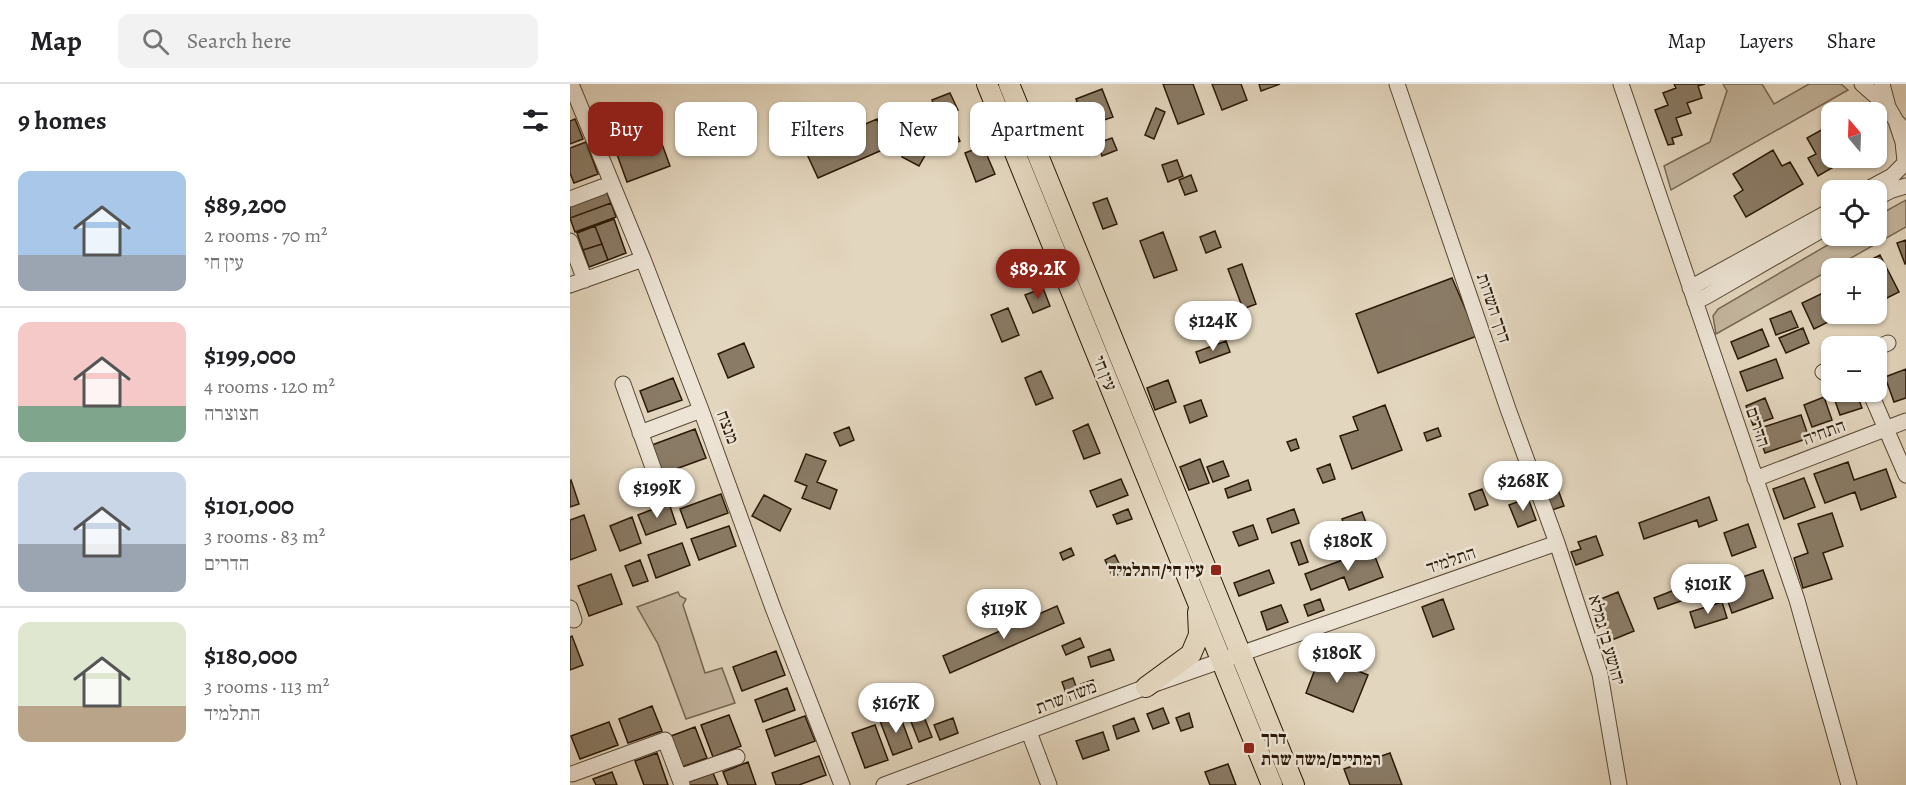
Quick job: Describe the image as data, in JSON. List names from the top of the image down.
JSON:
{
  "streets": {
    "main road": ["עין חי"],
    "street": [
      "דרך השדות",
      "מנצח",
      "הדרים",
      "התחיה",
      "התלמיד",
      "יהושע בן גמלא",
      "משה שרת"
    ]
  },
  "crossings": [
    ["דרך השדות", "התלמיד"],
    ["דרך השדות", "יהושע בן גמלא"],
    ["עין חי", "התלמיד"],
    ["עין חי", "משה שרת"],
    ["הדרים", "התחיה"],
    ["התלמיד", "יהושע בן גמלא"],
    ["התלמיד", "משה שרת"]
  ],
  "places": {
    "transit": ["עין חי/התלמיד", "דרך רמתיים/משה שרת"]
  },
  "north": "top",
  "page": {
    "header": "Map",
    "search": "Search here",
    "nav": ["Map", "Layers", "Share"],
    "heading": "9 homes",
    "map_buttons": ["+", "−"],
    "chip": [
      "Buy",
      "Rent",
      "Filters",
      "New",
      "Apartment"
    ],
    "list": [
      {
        "name": "$89,200",
        "note": "2 rooms · 70 m² · עין חי"
      },
      {
        "name": "$199,000",
        "note": "4 rooms · 120 m² · חצוצרה"
      },
      {
        "name": "$101,000",
        "note": "3 rooms · 83 m² · הדרים"
      },
      {
        "name": "$180,000",
        "note": "3 rooms · 113 m² · התלמיד"
      }
    ],
    "price": [
      "$89.2K",
      "$124K",
      "$268K",
      "$199K",
      "$180K",
      "$101K",
      "$119K",
      "$180K",
      "$167K"
    ]
  }
}
